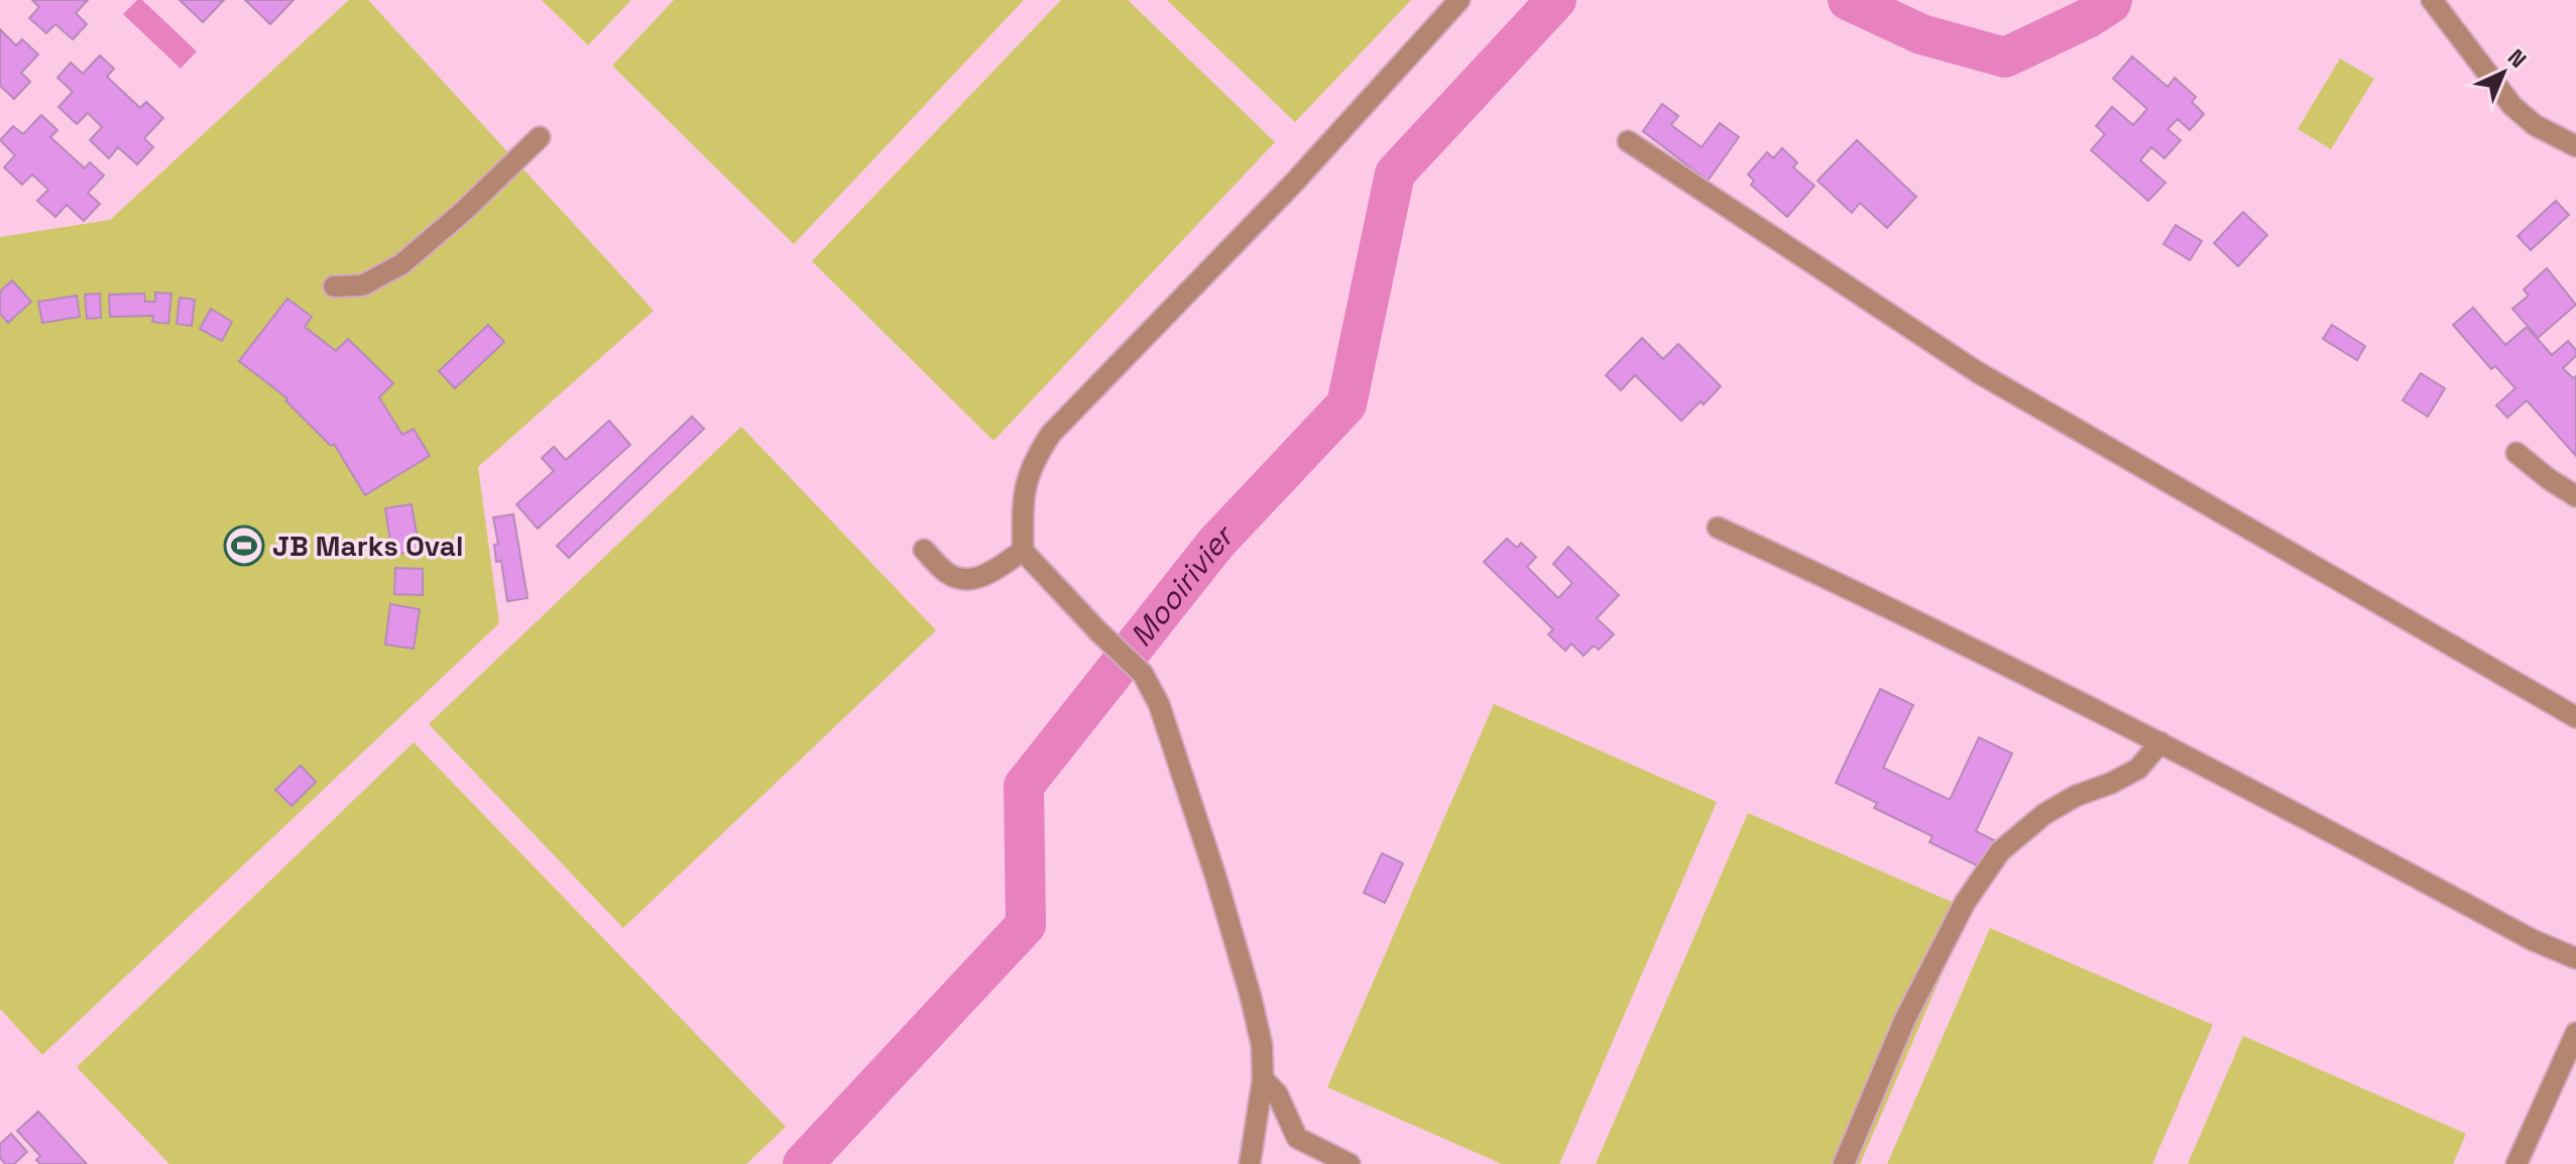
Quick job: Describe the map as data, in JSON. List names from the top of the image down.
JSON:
{
  "water": ["Mooirivier"],
  "places": {
    "sports": ["JB Marks Oval"]
  },
  "north": "top right"
}
